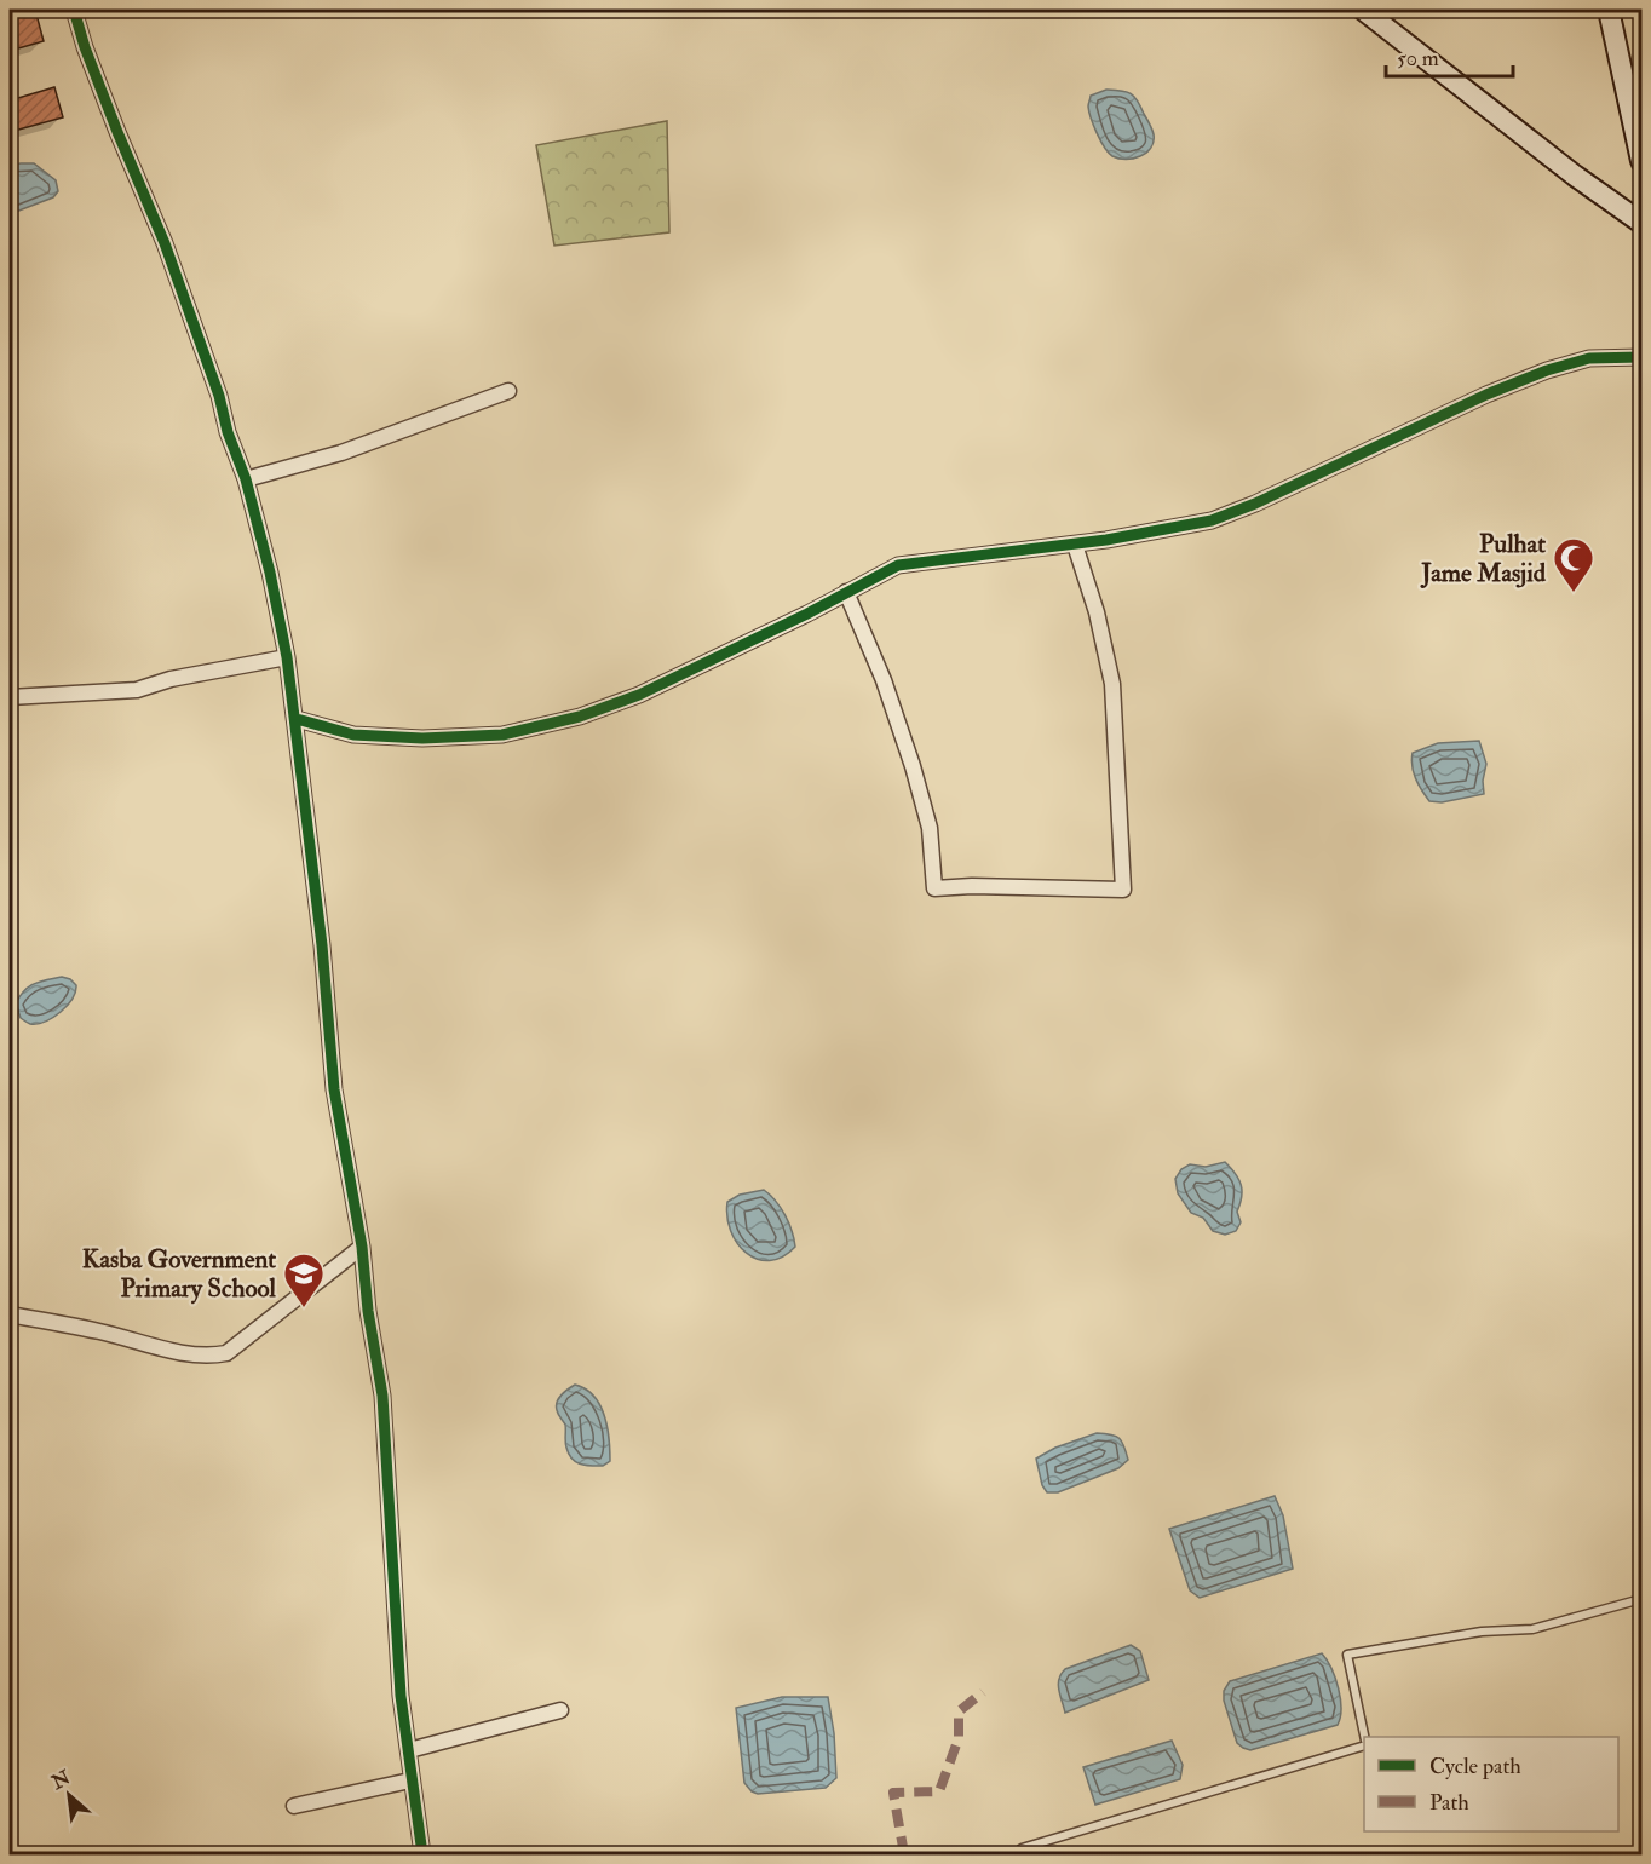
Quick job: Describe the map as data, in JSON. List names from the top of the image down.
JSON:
{
  "places": {
    "mosque": ["Pulhat Jame Masjid"],
    "school or university": ["Kasba Government Primary School"]
  },
  "legend": ["Cycle path", "Path"],
  "scale_bar": "50 m",
  "north": "top left"
}
